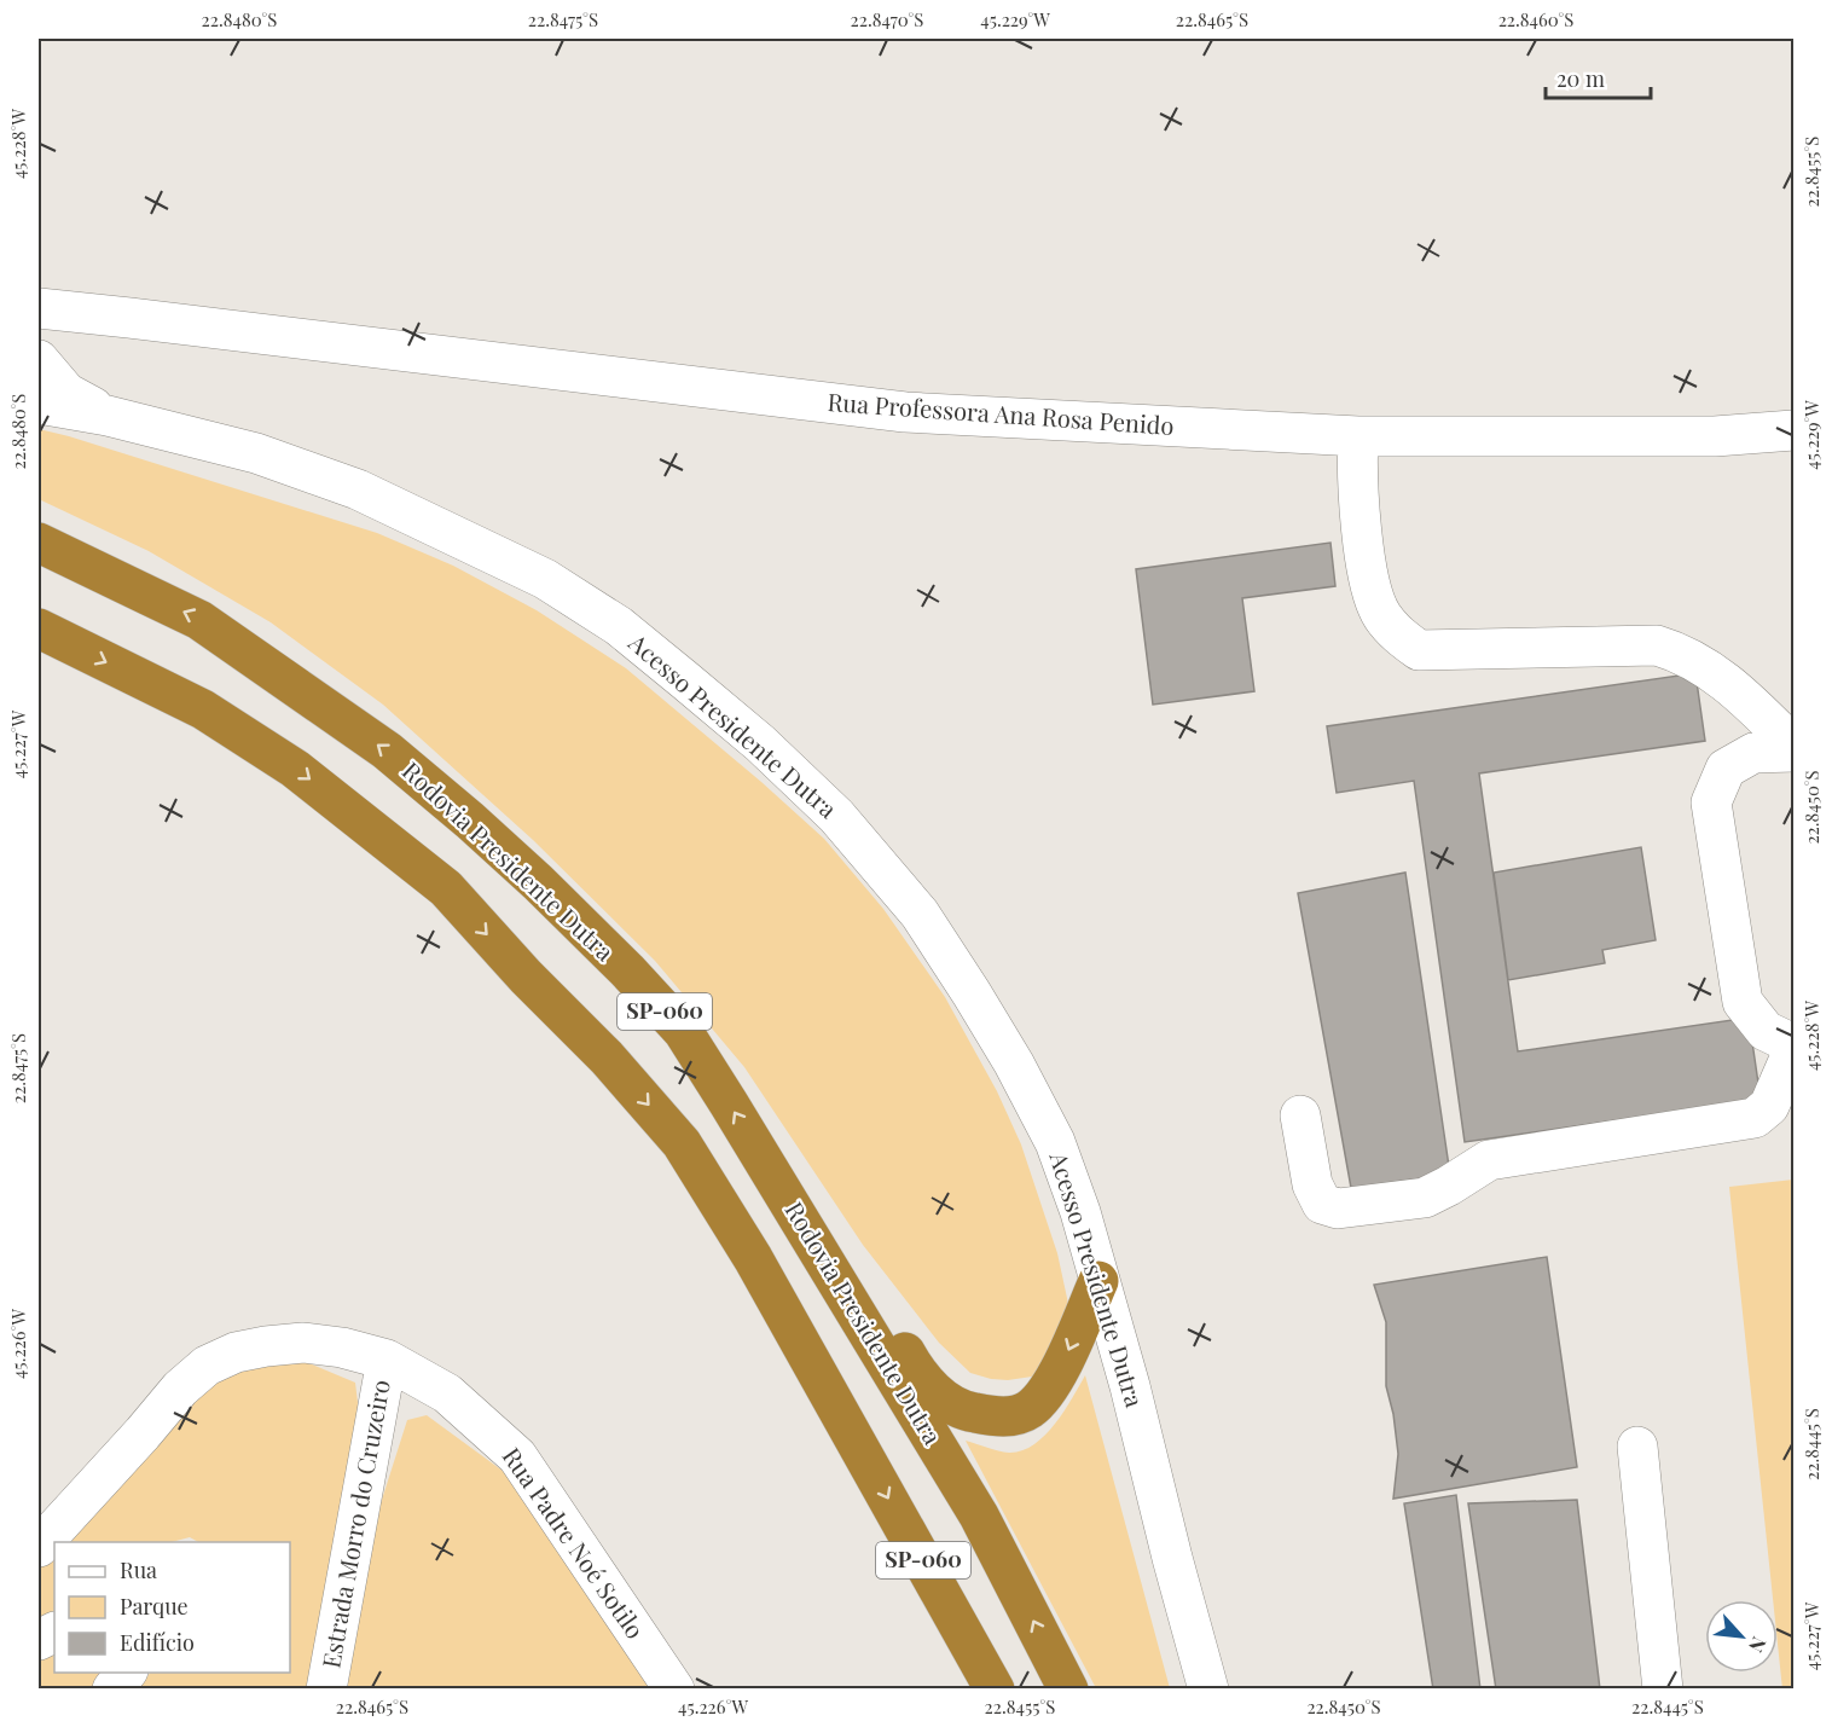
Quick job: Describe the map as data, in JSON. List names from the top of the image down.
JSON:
{
  "streets": {
    "highway": ["Rodovia Presidente Dutra", "SP-060"],
    "street": [
      "Rua Professora Ana Rosa Penido",
      "Acesso Presidente Dutra",
      "Estrada Morro do Cruzeiro",
      "Rua Padre Noé Sotilo"
    ]
  },
  "crossings": [
    ["Estrada Morro do Cruzeiro", "Rua Padre Noé Sotilo"]
  ],
  "legend": ["Rua", "Parque", "Edifício"],
  "scale_bar": "20 m",
  "north": "bottom right",
  "coordinates": [
    "22.8480°S",
    "22.8475°S",
    "22.8470°S",
    "45.229°W",
    "22.8465°S",
    "22.8460°S",
    "45.228°W",
    "22.8455°S",
    "45.227°W",
    "22.8450°S",
    "45.226°W",
    "22.8445°S"
  ]
}
